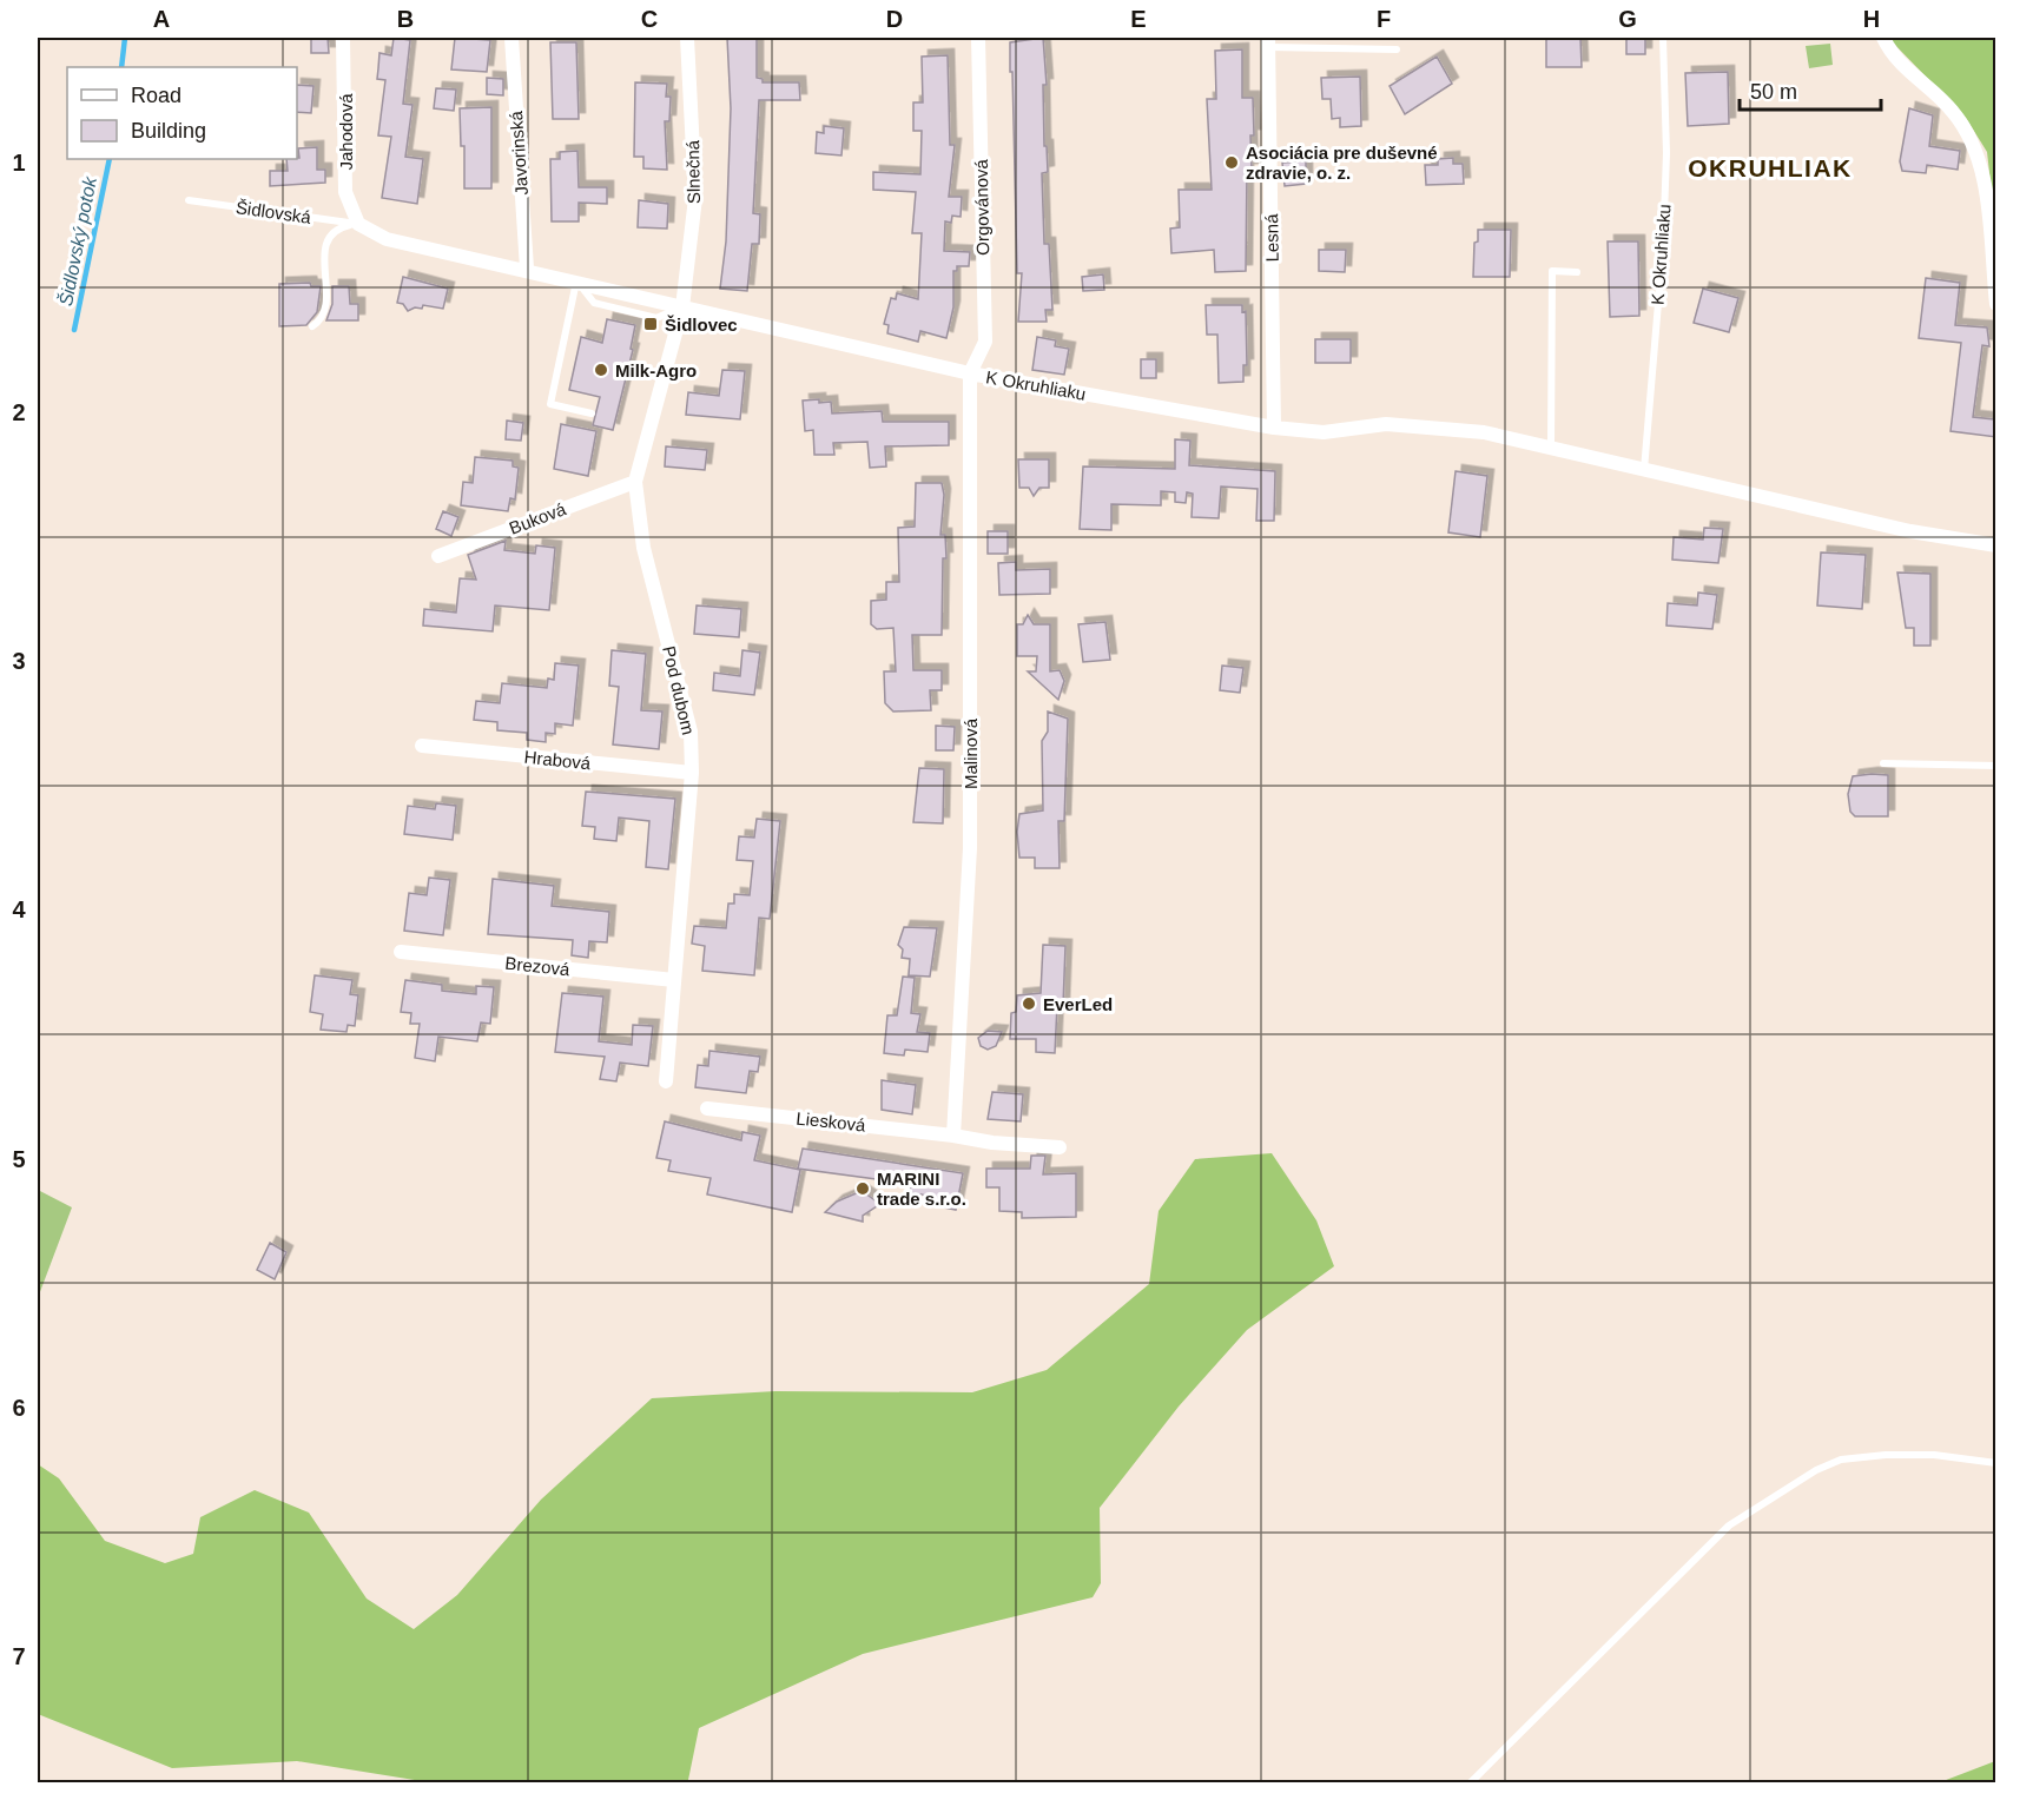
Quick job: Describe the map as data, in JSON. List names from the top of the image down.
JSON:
{
  "streets": {
    "street": [
      "Jahodová",
      "Javorinská",
      "Slnečná",
      "Orgovánová",
      "Lesná",
      "K Okruhliaku",
      "Buková",
      "Pod dubom",
      "Malinová",
      "Hrabová",
      "Brezová",
      "Liesková"
    ],
    "lane": ["Šidlovská"]
  },
  "crossings": [
    ["Jahodová", "Šidlovská"],
    ["Javorinská", "K Okruhliaku"],
    ["Slnečná", "K Okruhliaku"],
    ["Slnečná", "Pod dubom"],
    ["Orgovánová", "K Okruhliaku"],
    ["Orgovánová", "Malinová"],
    ["Lesná", "K Okruhliaku"],
    ["K Okruhliaku", "Pod dubom"],
    ["K Okruhliaku", "Malinová"],
    ["Buková", "Pod dubom"],
    ["Pod dubom", "Hrabová"],
    ["Pod dubom", "Brezová"],
    ["Malinová", "Liesková"]
  ],
  "districts": ["OKRUHLIAK"],
  "water": ["Šidlovský potok"],
  "places": {
    "other": [
      "Asociácia pre duševné zdravie, o. z.",
      "Milk-Agro",
      "EverLed",
      "MARINI trade s.r.o."
    ],
    "transit": ["Šidlovec"]
  },
  "legend": ["Road", "Building"],
  "scale_bar": "50 m",
  "grid": {
    "columns": [
      "A",
      "B",
      "C",
      "D",
      "E",
      "F",
      "G",
      "H"
    ],
    "rows": [
      "1",
      "2",
      "3",
      "4",
      "5",
      "6",
      "7"
    ]
  }
}
